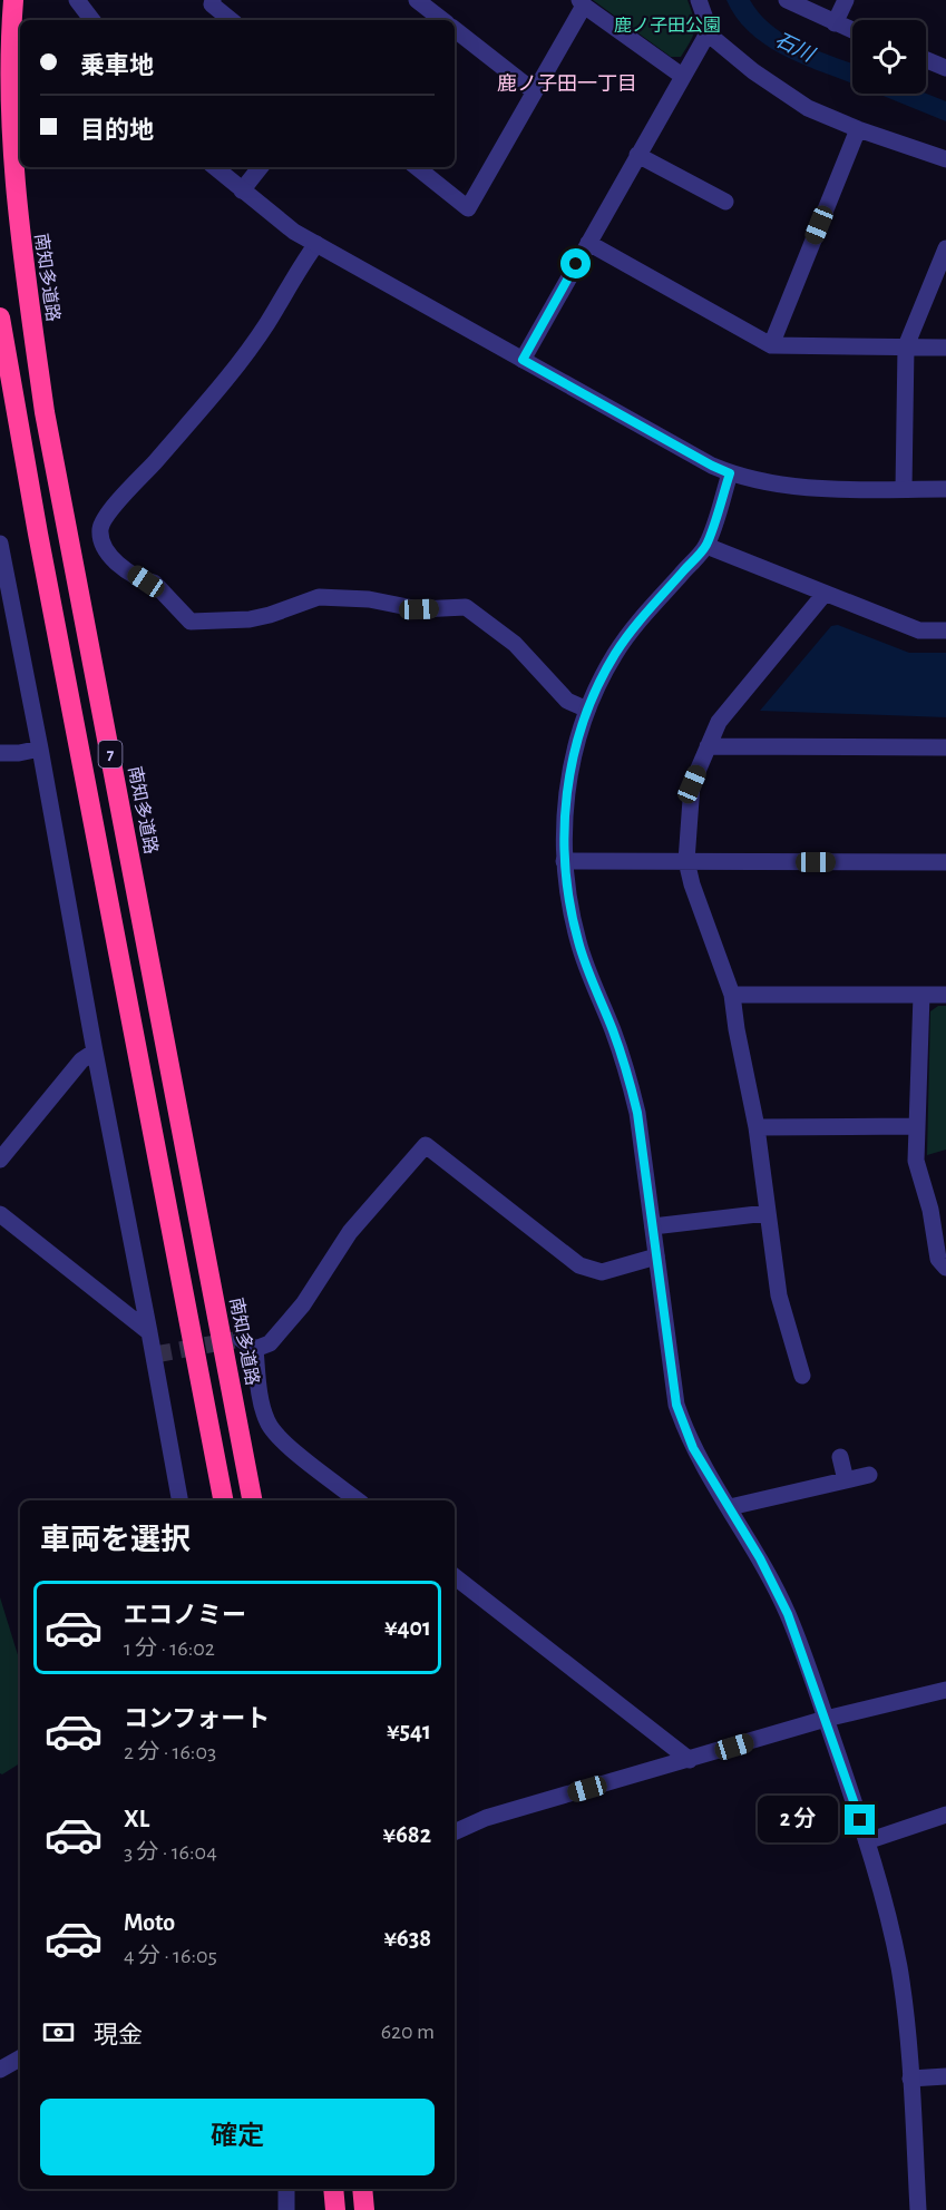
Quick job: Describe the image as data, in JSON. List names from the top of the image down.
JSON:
{
  "streets": {
    "highway": ["南知多道路", "7"]
  },
  "districts": ["鹿ノ子田一丁目"],
  "water": ["石川"],
  "parks": ["鹿ノ子田公園"],
  "page": {
    "banner": ["乗車地", "目的地"],
    "heading": "車両を選択",
    "list": [
      {
        "name": "エコノミー",
        "note": "1 分 · 16:02",
        "value": "¥401"
      },
      {
        "name": "コンフォート",
        "note": "2 分 · 16:03",
        "value": "¥541"
      },
      {
        "name": "XL",
        "note": "3 分 · 16:04",
        "value": "¥682"
      },
      {
        "name": "Moto",
        "note": "4 分 · 16:05",
        "value": "¥638"
      }
    ],
    "bubble": "2 分",
    "pay": ["現金", "620 m"],
    "buttons": "確定"
  }
}
